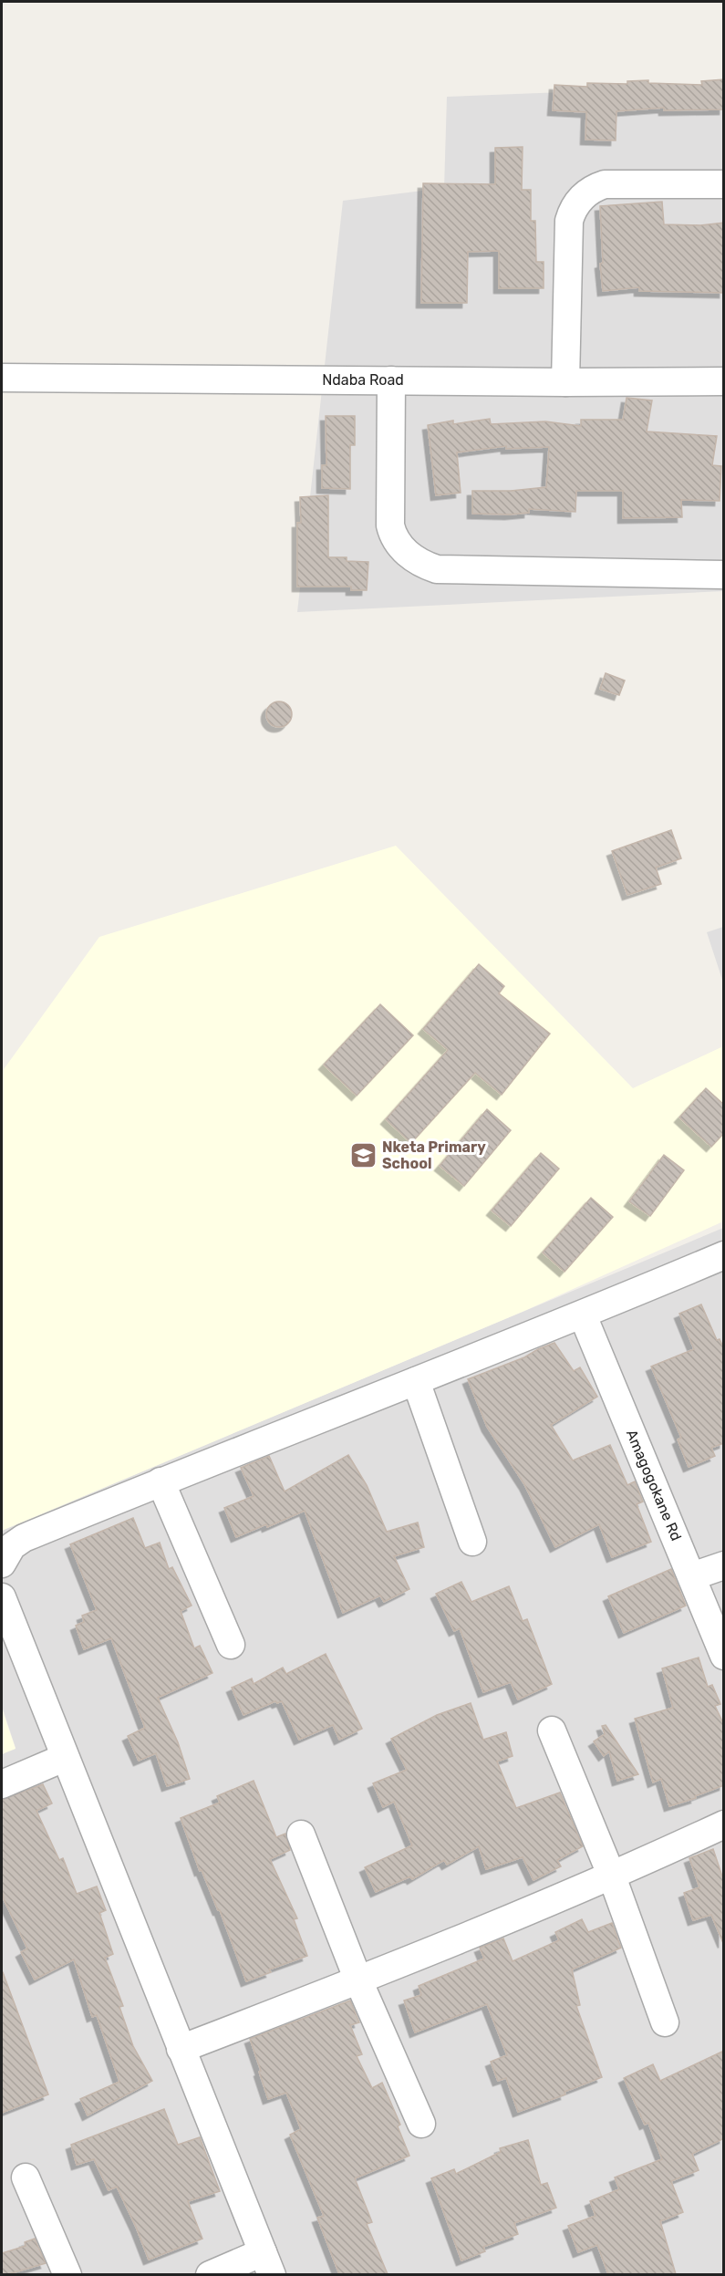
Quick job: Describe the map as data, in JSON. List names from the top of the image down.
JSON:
{
  "streets": {
    "street": ["Ndaba Road", "Amagogokane Rd"]
  },
  "places": {
    "school or university": ["Nketa Primary School"]
  }
}
